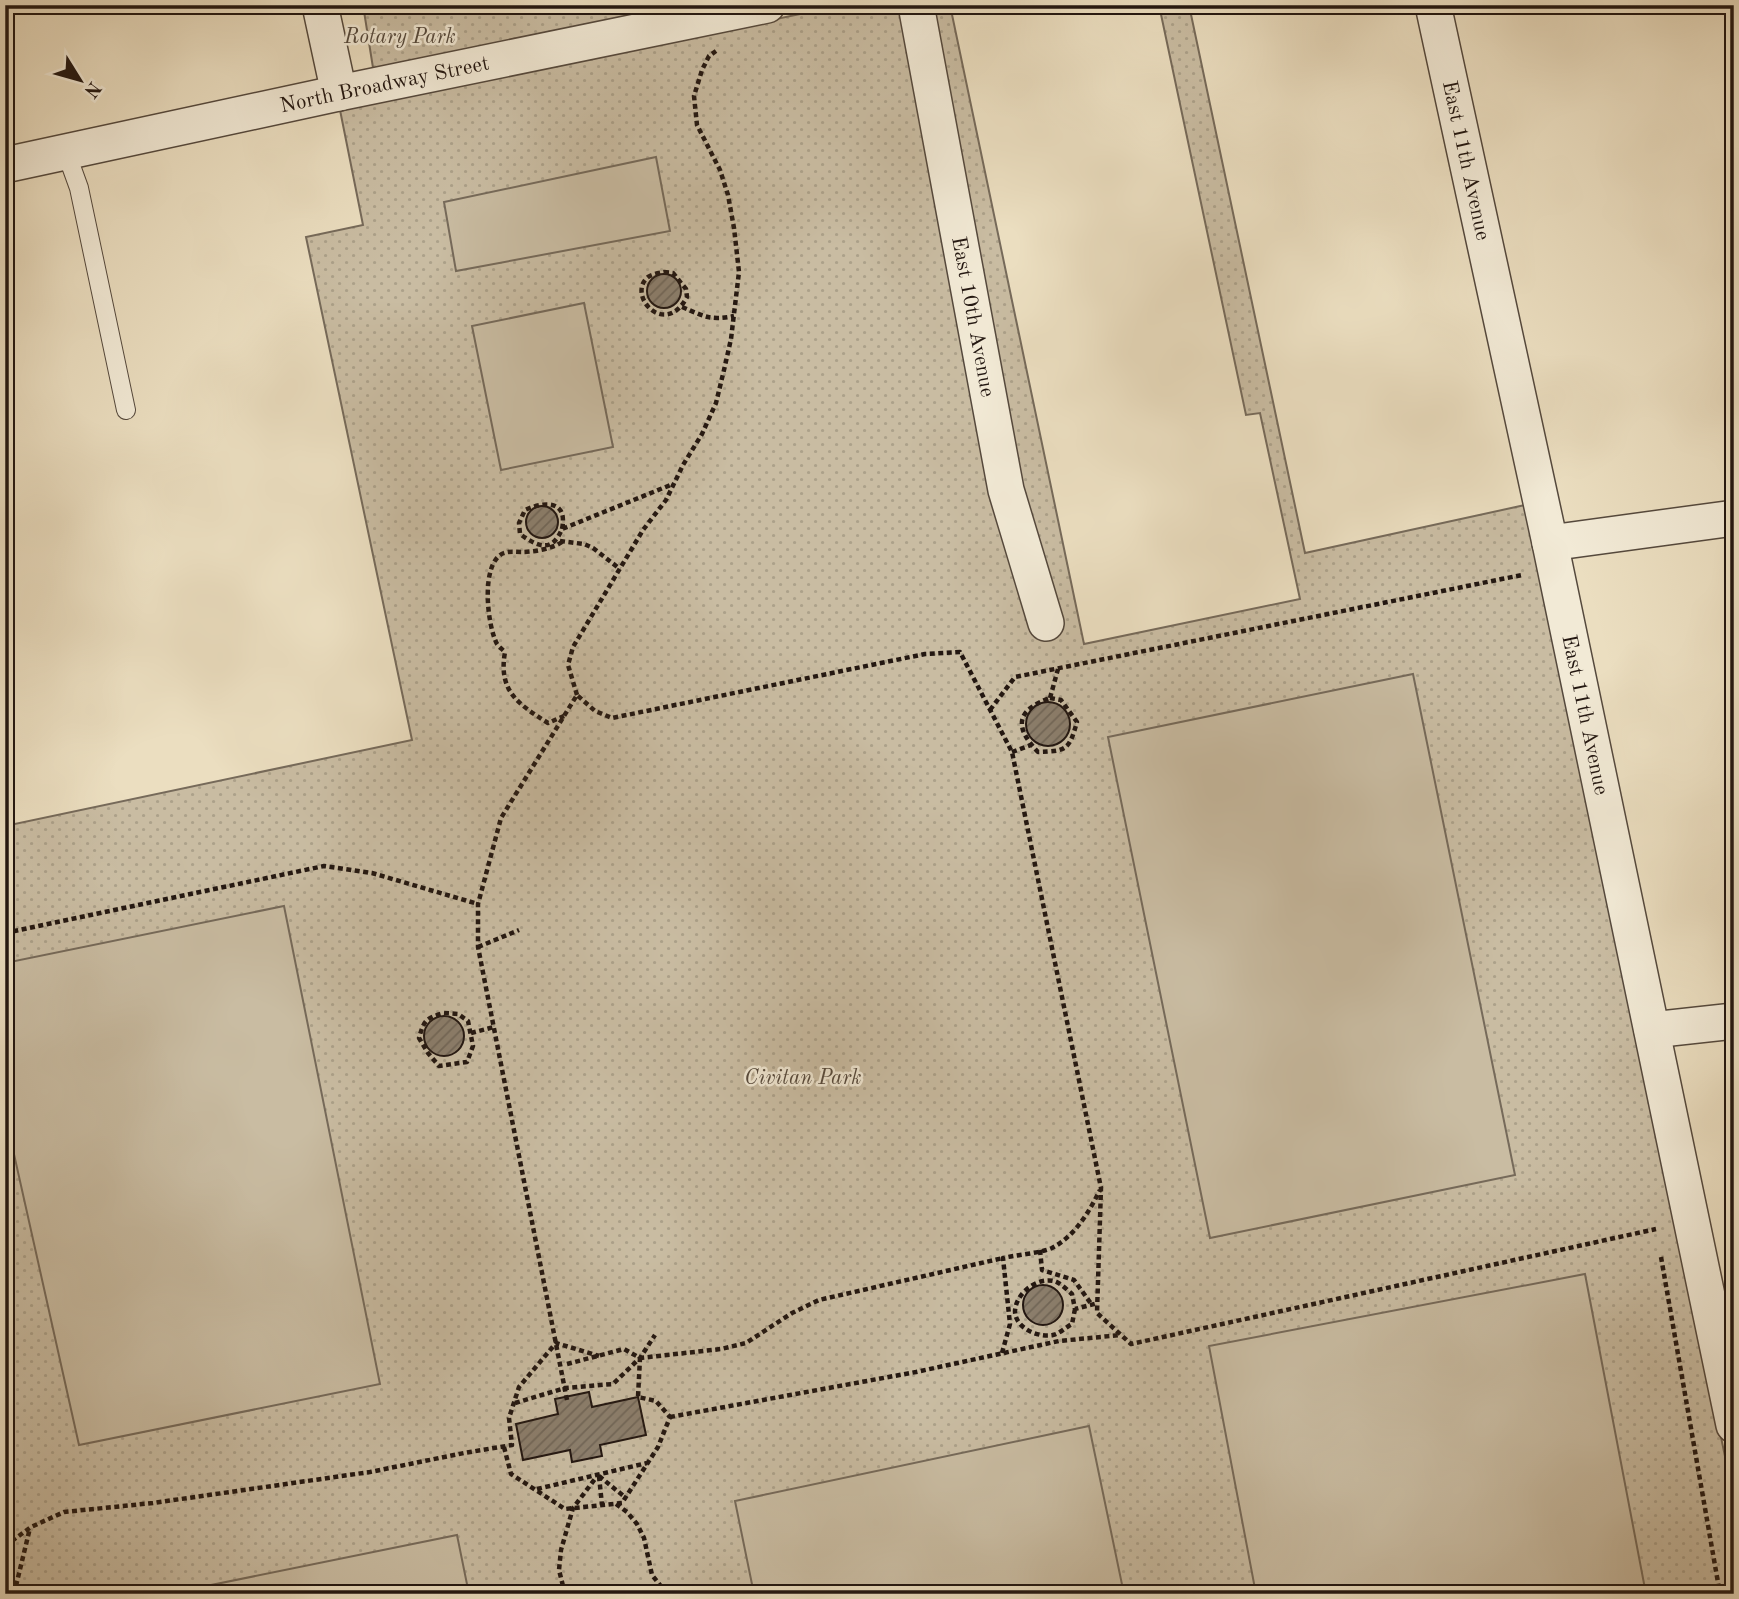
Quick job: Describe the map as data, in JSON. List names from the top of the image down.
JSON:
{
  "streets": {
    "street": ["North Broadway Street", "East 11th Avenue", "East 10th Avenue"]
  },
  "parks": ["Rotary Park", "Civitan Park"],
  "north": "bottom right"
}
